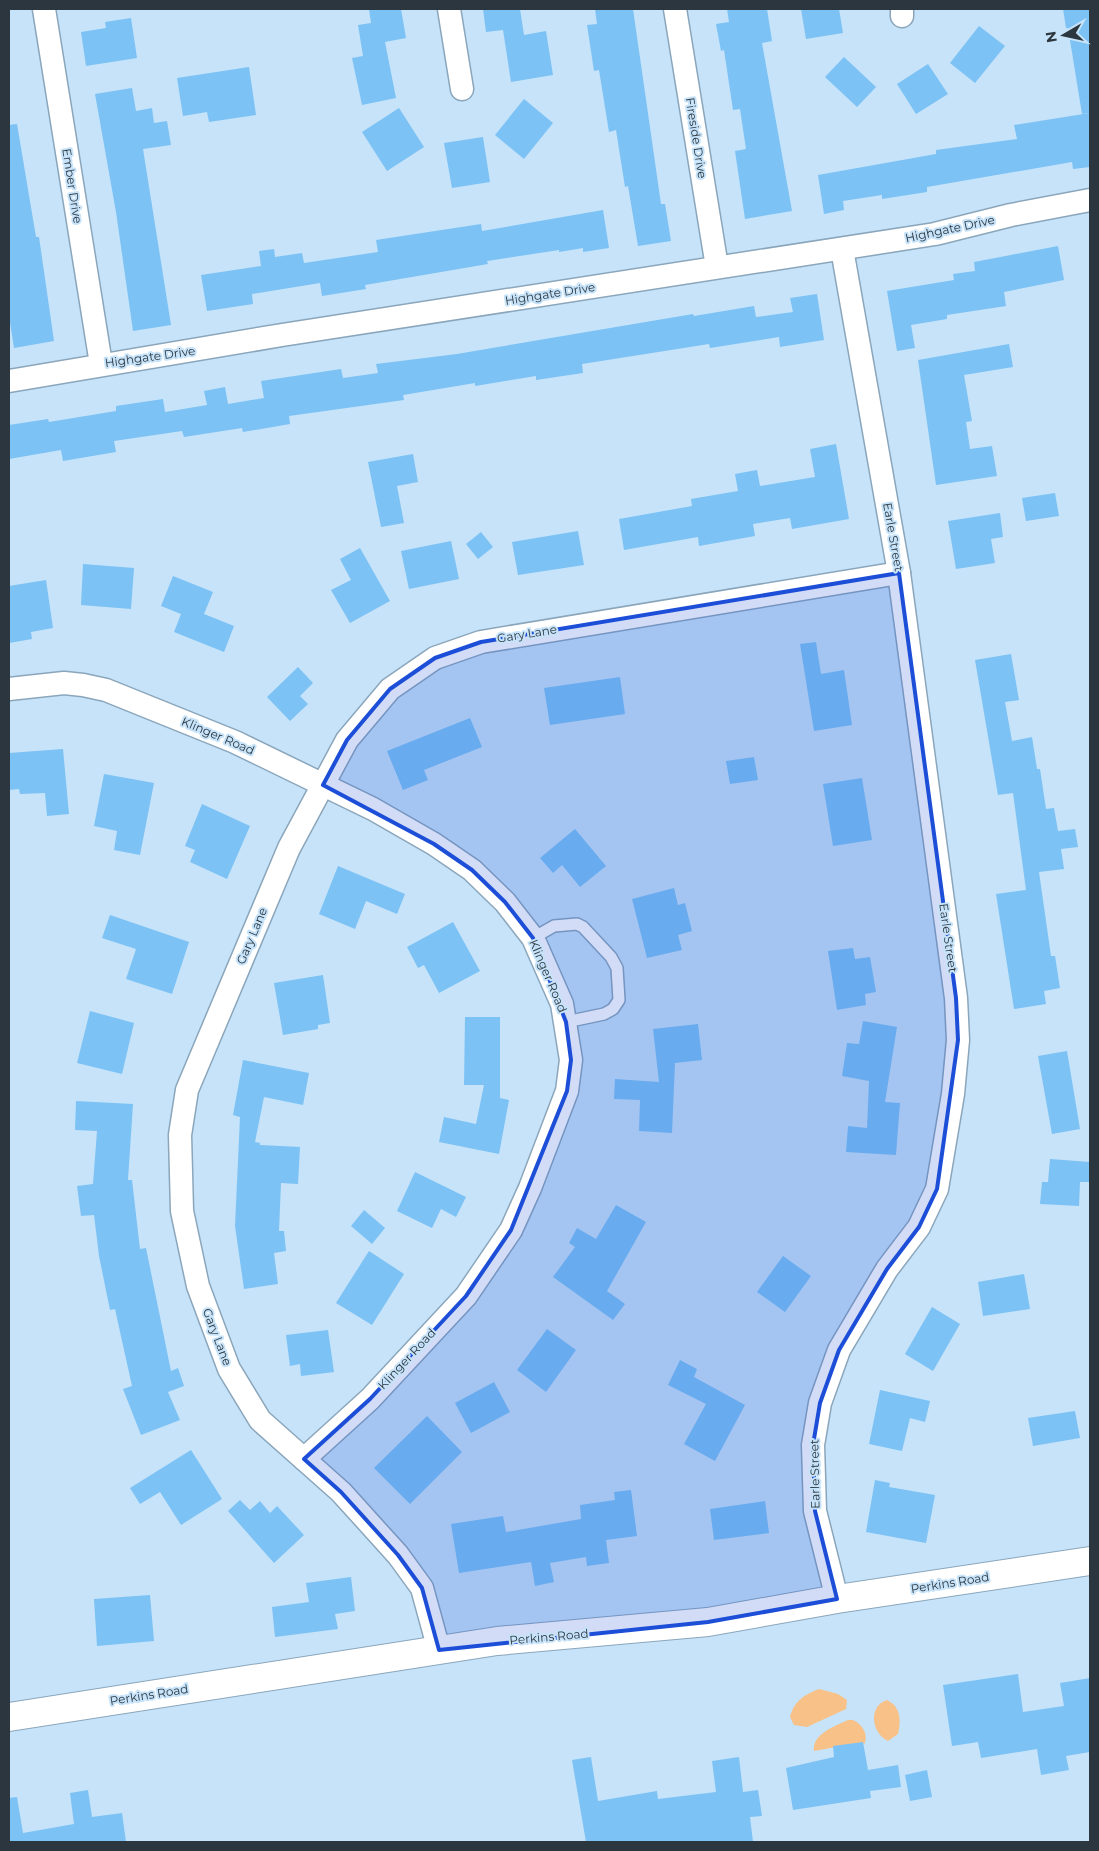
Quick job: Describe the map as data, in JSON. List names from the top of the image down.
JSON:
{
  "streets": {
    "main road": ["Perkins Road"],
    "street": [
      "Fireside Drive",
      "Ember Drive",
      "Highgate Drive",
      "Earle Street",
      "Gary Lane",
      "Klinger Road"
    ]
  },
  "crossings": [
    ["Fireside Drive", "Highgate Drive"],
    ["Ember Drive", "Highgate Drive"],
    ["Highgate Drive", "Earle Street"],
    ["Earle Street", "Gary Lane"],
    ["Earle Street", "Perkins Road"],
    ["Gary Lane", "Klinger Road"],
    ["Gary Lane", "Perkins Road"]
  ],
  "north": "left"
}
